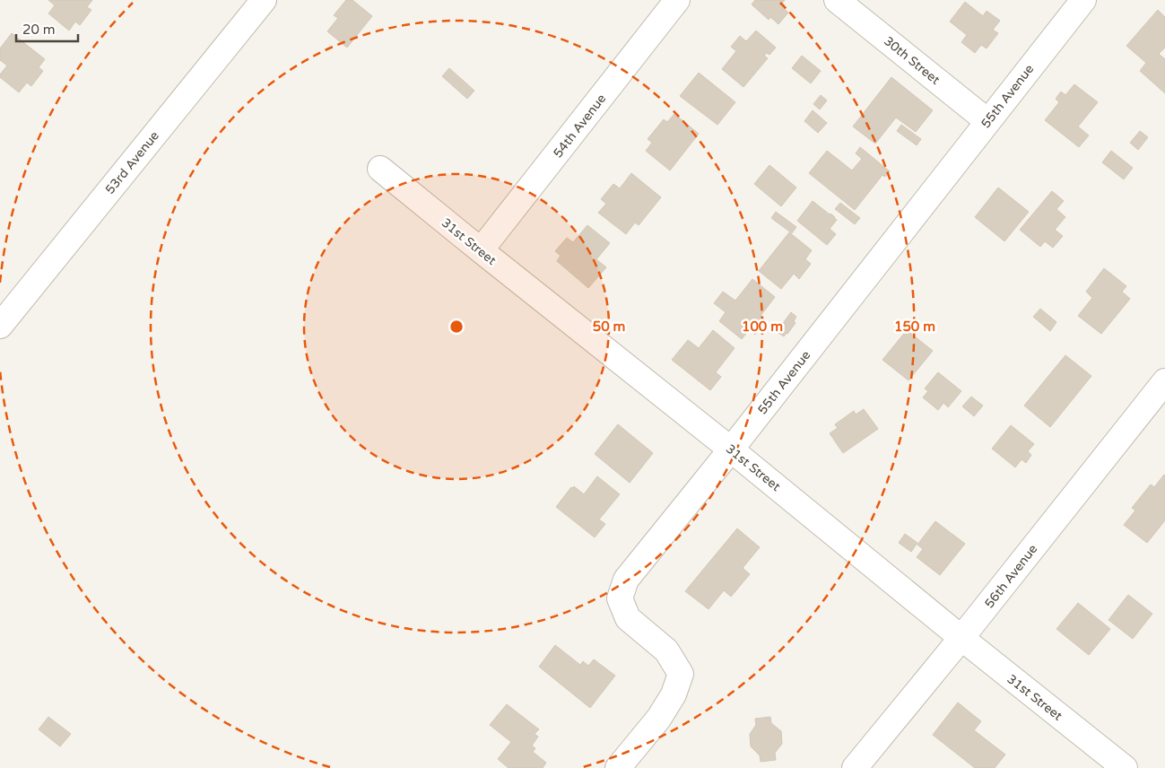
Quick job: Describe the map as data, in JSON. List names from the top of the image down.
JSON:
{
  "streets": {
    "street": [
      "30th Street",
      "55th Avenue",
      "54th Avenue",
      "53rd Avenue",
      "31st Street",
      "56th Avenue"
    ]
  },
  "crossings": [
    ["30th Street", "55th Avenue"],
    ["55th Avenue", "31st Street"],
    ["54th Avenue", "31st Street"],
    ["31st Street", "56th Avenue"]
  ],
  "scale_bar": "20 m",
  "rings": ["50 m", "100 m", "150 m"]
}
